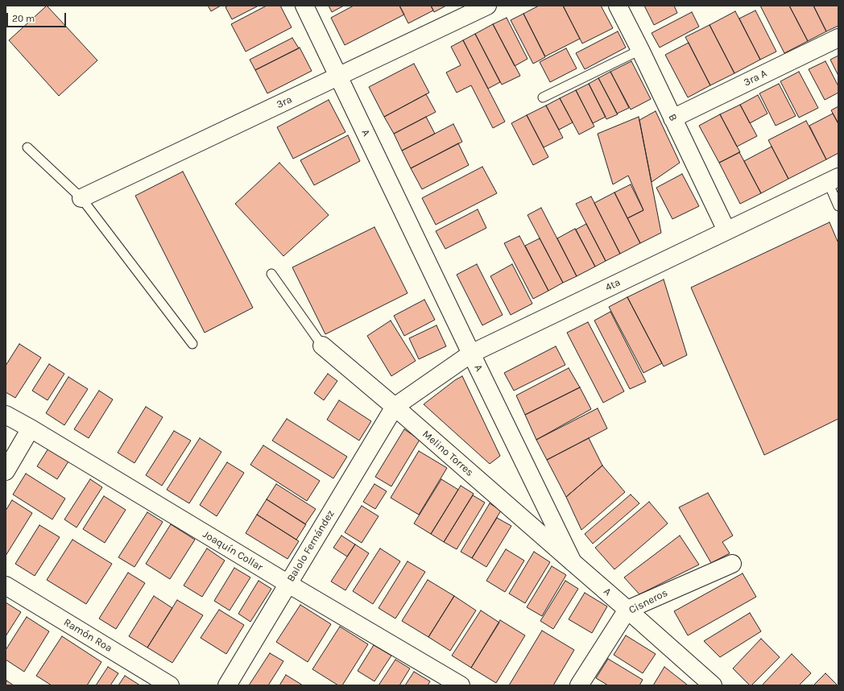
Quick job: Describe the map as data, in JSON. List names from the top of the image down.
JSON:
{
  "streets": {
    "street": [
      "3ra A",
      "3ra",
      "B",
      "A",
      "4ta",
      "Melino Torres",
      "Balolo Fernández",
      "Joaquín Collar",
      "Cisneros",
      "Ramón Roa"
    ]
  },
  "crossings": [
    ["3ra A", "B"],
    ["3ra", "A"],
    ["B", "4ta"],
    ["A", "4ta"],
    ["A", "Melino Torres"],
    ["A", "Cisneros"],
    ["4ta", "Melino Torres"],
    ["4ta", "Balolo Fernández"],
    ["Melino Torres", "Balolo Fernández"],
    ["Balolo Fernández", "Joaquín Collar"]
  ],
  "scale_bar": "20 m"
}
